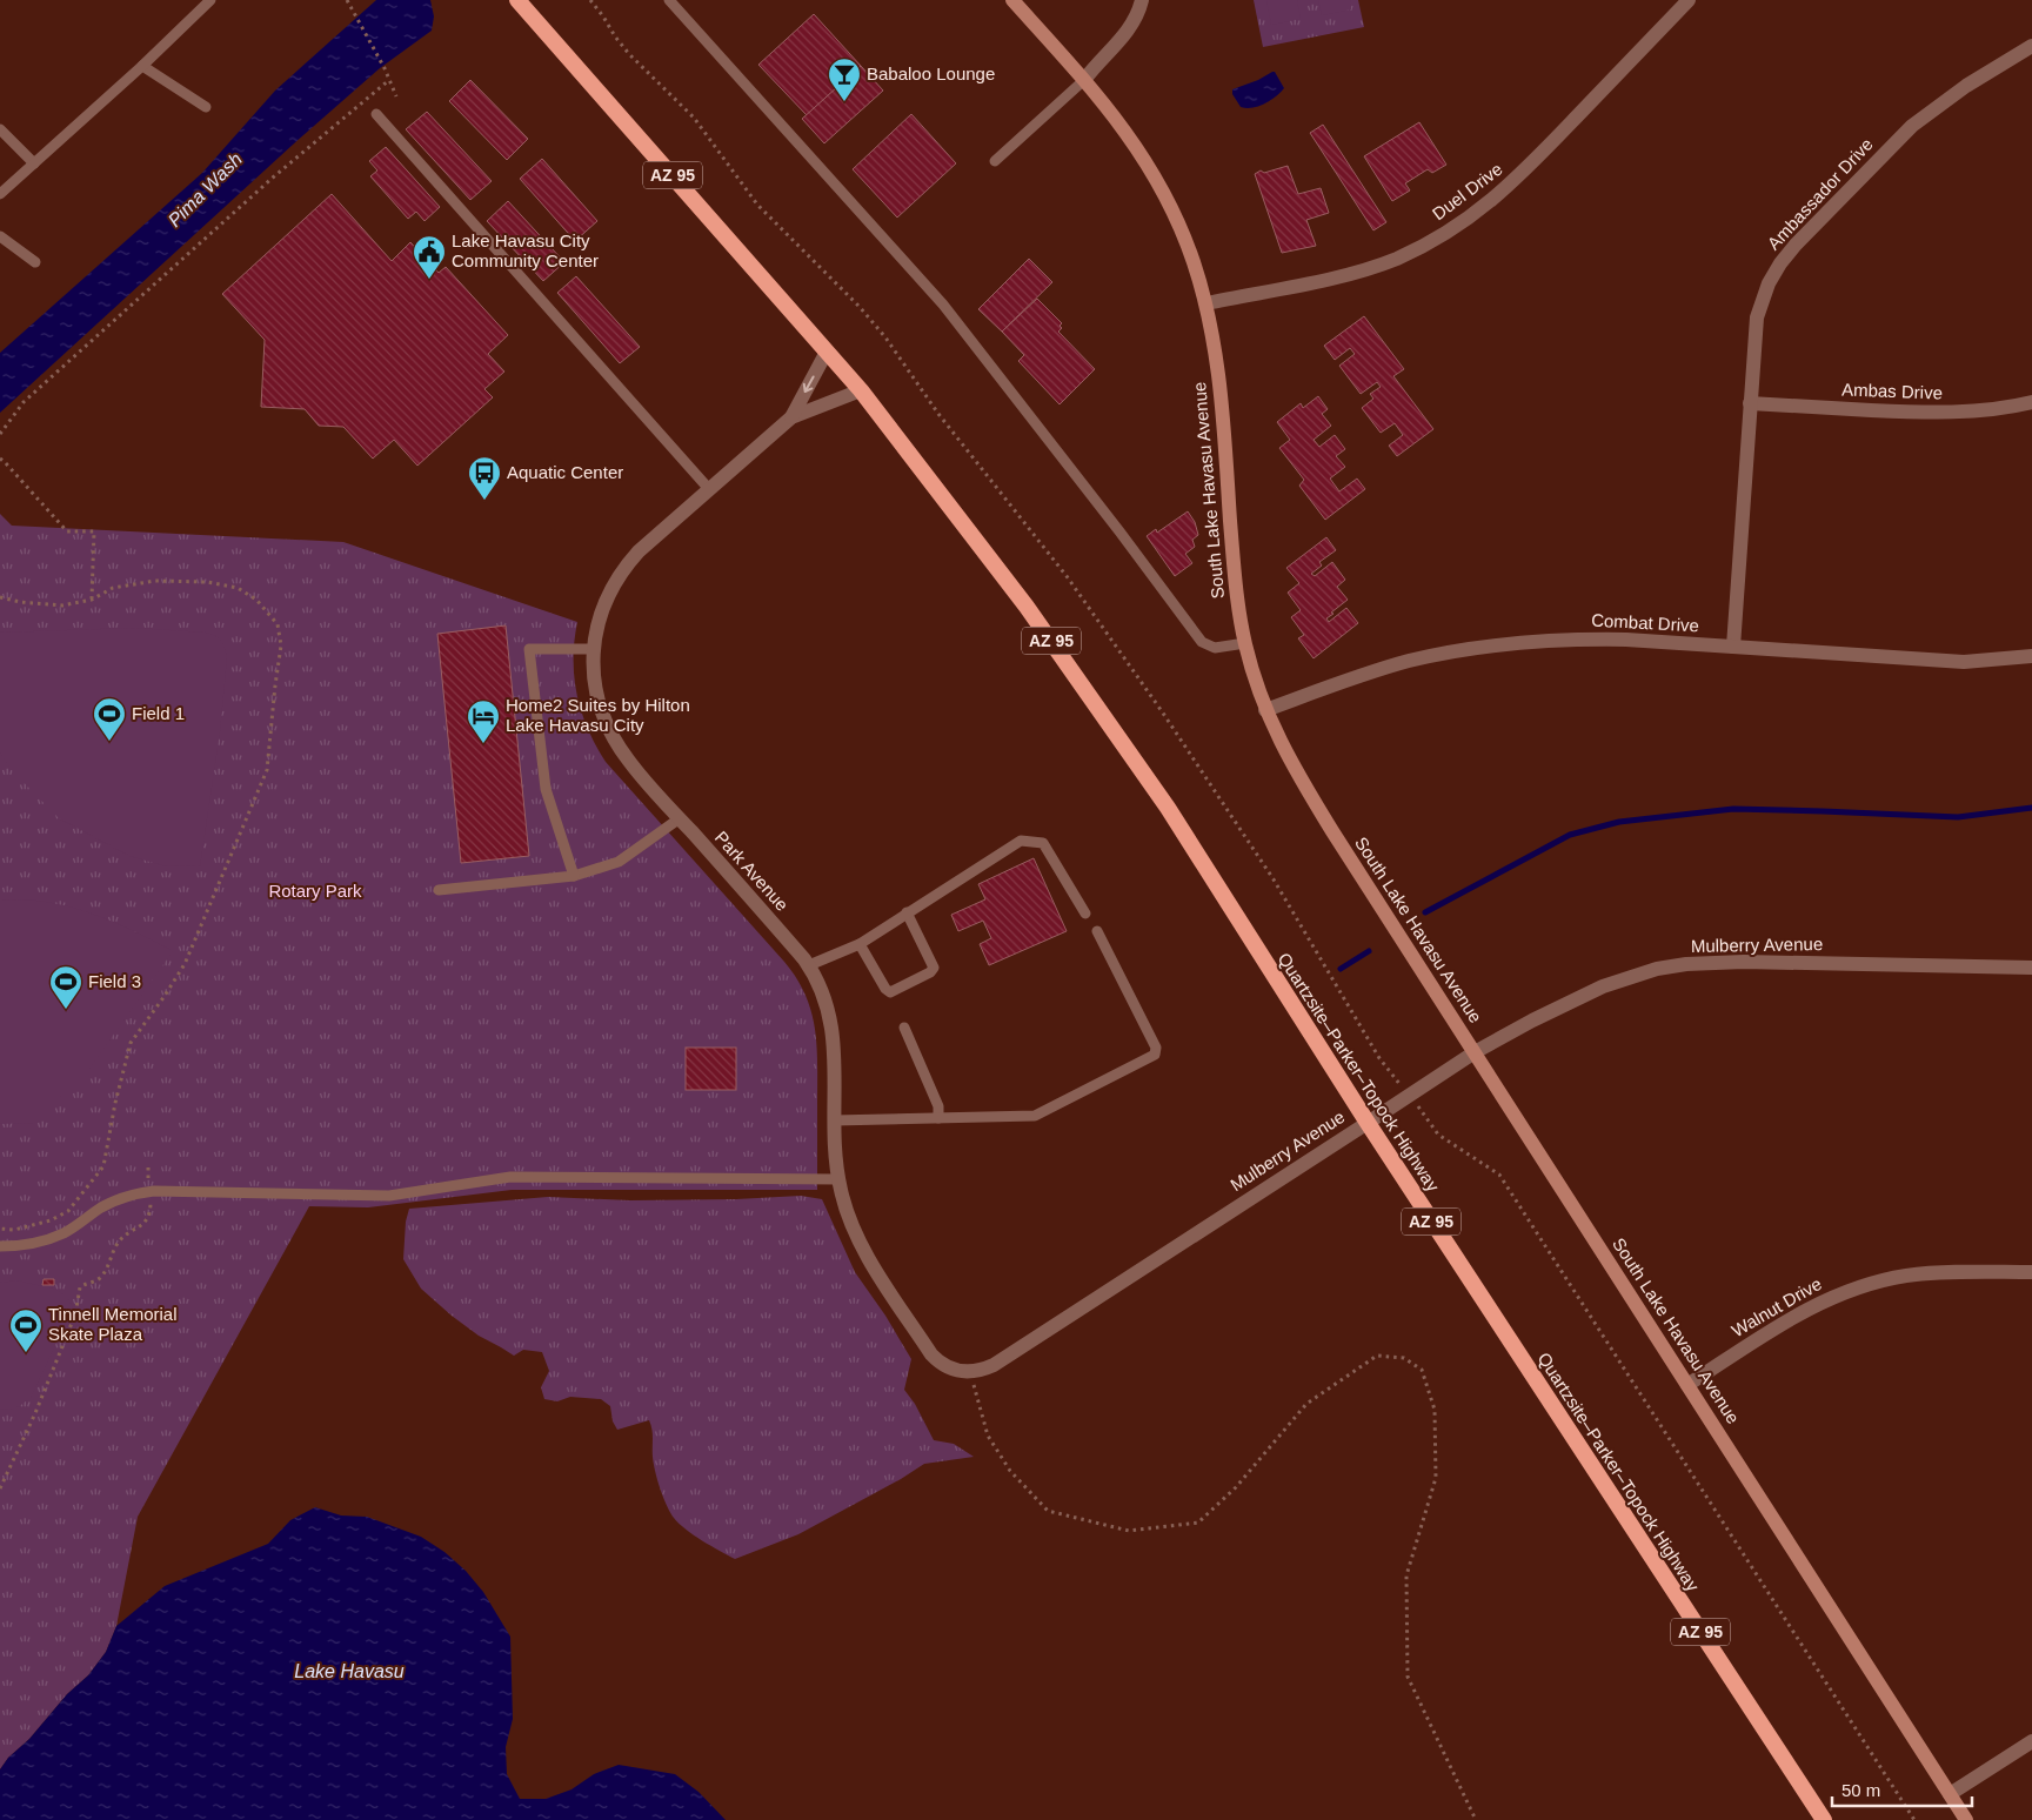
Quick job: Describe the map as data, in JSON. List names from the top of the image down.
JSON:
{
  "streets": {
    "highway": ["AZ 95", "Quartzsite–Parker–Topock Highway"],
    "main road": ["South Lake Havasu Avenue"],
    "street": [
      "Duel Drive",
      "Ambassador Drive",
      "Ambas Drive",
      "Combat Drive",
      "Park Avenue",
      "Mulberry Avenue",
      "Walnut Drive"
    ]
  },
  "crossings": [
    ["AZ 95", "Park Avenue"],
    ["AZ 95", "Quartzsite–Parker–Topock Highway"],
    ["Duel Drive", "South Lake Havasu Avenue"],
    ["Ambassador Drive", "Ambas Drive"],
    ["Ambassador Drive", "Combat Drive"],
    ["South Lake Havasu Avenue", "Combat Drive"],
    ["South Lake Havasu Avenue", "Mulberry Avenue"],
    ["South Lake Havasu Avenue", "Walnut Drive"],
    ["Park Avenue", "Mulberry Avenue"],
    ["Park Avenue", "Quartzsite–Parker–Topock Highway"],
    ["Mulberry Avenue", "Quartzsite–Parker–Topock Highway"]
  ],
  "water": ["Pima Wash", "Lake Havasu"],
  "parks": ["Rotary Park"],
  "places": {
    "bar": ["Babaloo Lounge"],
    "public building": ["Lake Havasu City Community Center"],
    "bus stop": ["Aquatic Center"],
    "sports": ["Field 1", "Field 3", "Tinnell Memorial Skate Plaza"],
    "hotel": ["Home2 Suites by Hilton Lake Havasu City"]
  },
  "scale_bar": "50 m"
}
